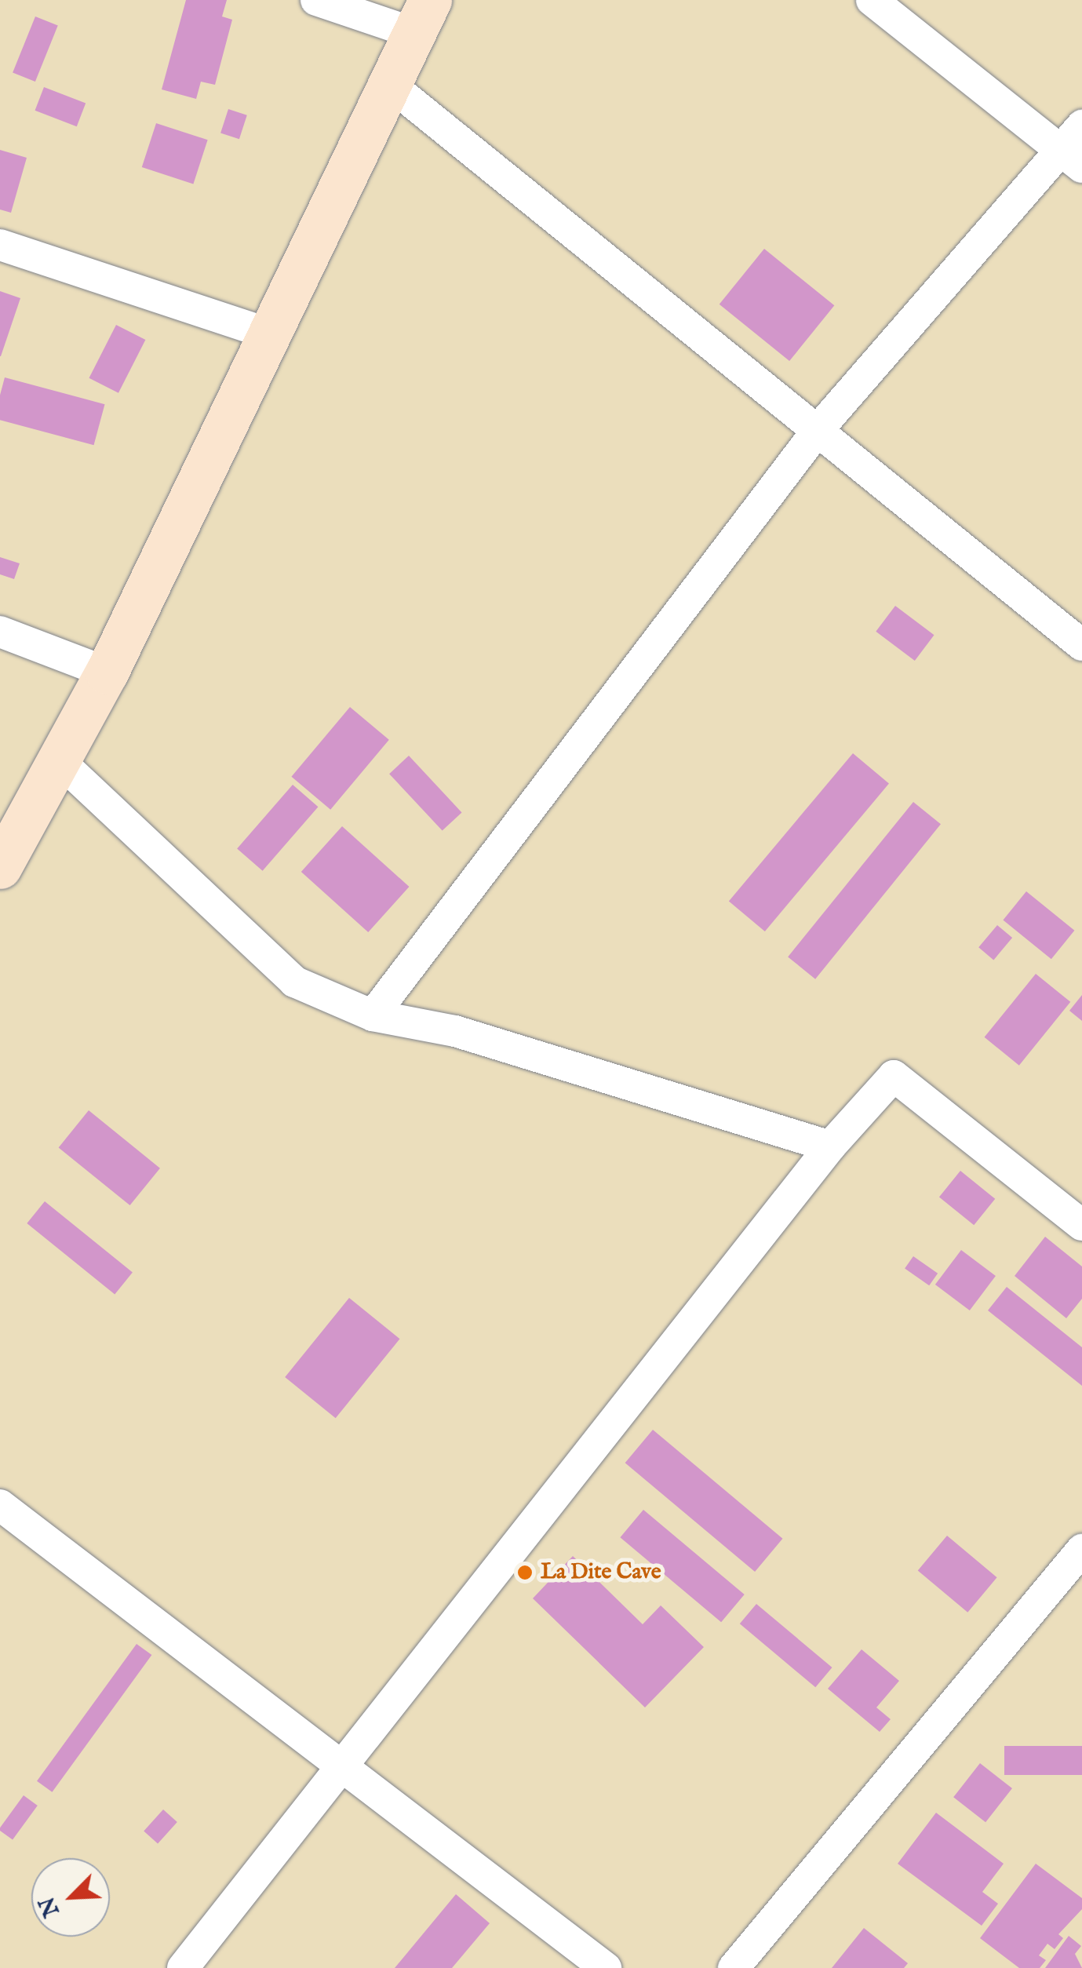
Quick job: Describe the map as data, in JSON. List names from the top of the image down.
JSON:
{
  "places": ["La Dite Cave"],
  "north": "bottom left"
}
